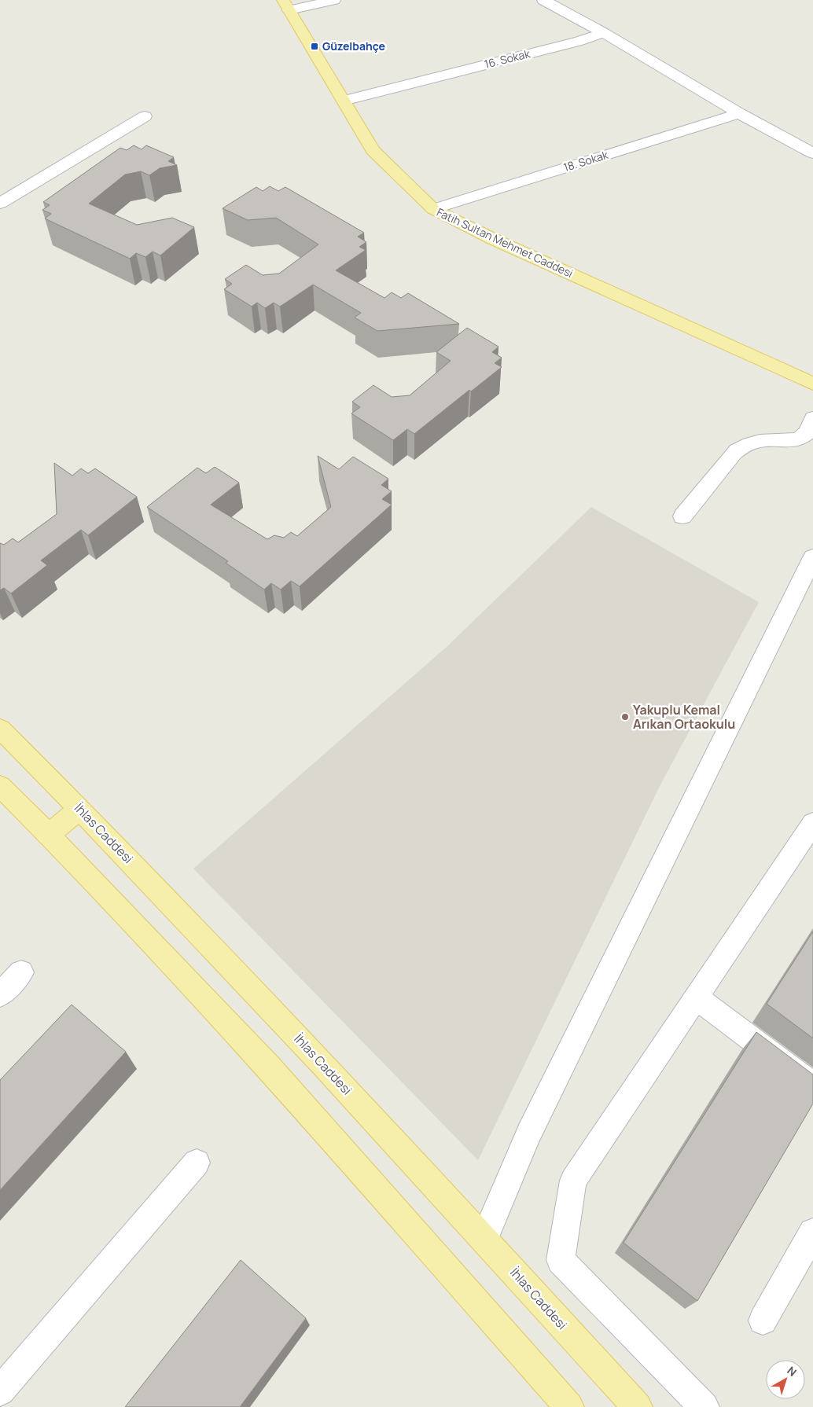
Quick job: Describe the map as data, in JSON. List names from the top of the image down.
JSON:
{
  "streets": {
    "main road": ["Fatih Sultan Mehmet Caddesi", "İhlas Caddesi"],
    "street": ["16. Sokak", "18. Sokak"]
  },
  "crossings": [
    ["16. Sokak", "Fatih Sultan Mehmet Caddesi"],
    ["18. Sokak", "Fatih Sultan Mehmet Caddesi"]
  ],
  "places": {
    "transit": ["Güzelbahçe"],
    "other": ["Yakuplu Kemal Arıkan Ortaokulu"]
  },
  "north": "top right"
}
